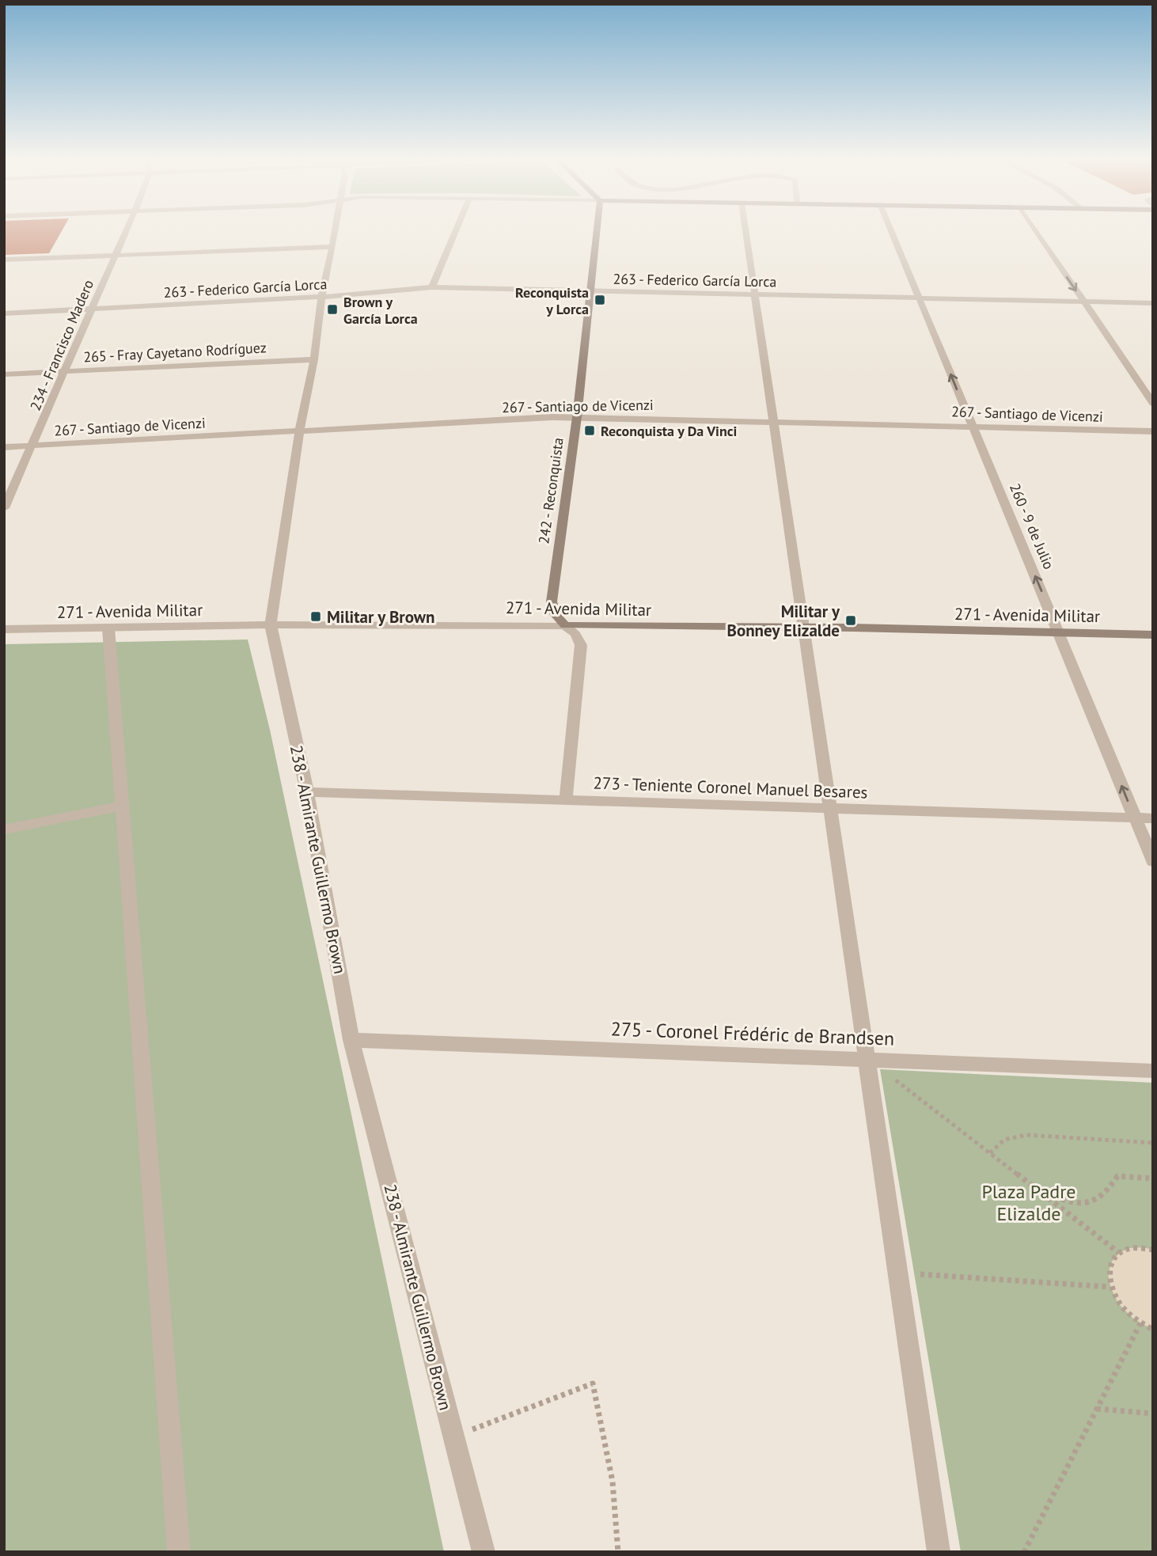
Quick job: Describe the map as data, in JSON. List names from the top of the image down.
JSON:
{
  "streets": {
    "street": [
      "263 - Federico García Lorca",
      "234 - Francisco Madero",
      "265 - Fray Cayetano Rodríguez",
      "267 - Santiago de Vicenzi",
      "242 - Reconquista",
      "260 - 9 de Julio",
      "271 - Avenida Militar",
      "273 - Teniente Coronel Manuel Besares",
      "238 - Almirante Guillermo Brown",
      "275 - Coronel Frédéric de Brandsen"
    ]
  },
  "crossings": [
    ["263 - Federico García Lorca", "234 - Francisco Madero"],
    ["263 - Federico García Lorca", "242 - Reconquista"],
    ["263 - Federico García Lorca", "260 - 9 de Julio"],
    ["263 - Federico García Lorca", "238 - Almirante Guillermo Brown"],
    ["234 - Francisco Madero", "265 - Fray Cayetano Rodríguez"],
    ["234 - Francisco Madero", "267 - Santiago de Vicenzi"],
    ["265 - Fray Cayetano Rodríguez", "238 - Almirante Guillermo Brown"],
    ["267 - Santiago de Vicenzi", "242 - Reconquista"],
    ["267 - Santiago de Vicenzi", "260 - 9 de Julio"],
    ["267 - Santiago de Vicenzi", "238 - Almirante Guillermo Brown"],
    ["242 - Reconquista", "271 - Avenida Militar"],
    ["242 - Reconquista", "273 - Teniente Coronel Manuel Besares"],
    ["260 - 9 de Julio", "271 - Avenida Militar"],
    ["260 - 9 de Julio", "273 - Teniente Coronel Manuel Besares"],
    ["271 - Avenida Militar", "238 - Almirante Guillermo Brown"],
    ["273 - Teniente Coronel Manuel Besares", "238 - Almirante Guillermo Brown"],
    ["238 - Almirante Guillermo Brown", "275 - Coronel Frédéric de Brandsen"]
  ],
  "one_way": ["260 - 9 de Julio"],
  "parks": ["Plaza Padre Elizalde"],
  "places": {
    "transit": [
      "Reconquista y Lorca",
      "Brown y García Lorca",
      "Reconquista y Da Vinci",
      "Militar y Brown",
      "Militar y Bonney Elizalde"
    ]
  }
}
